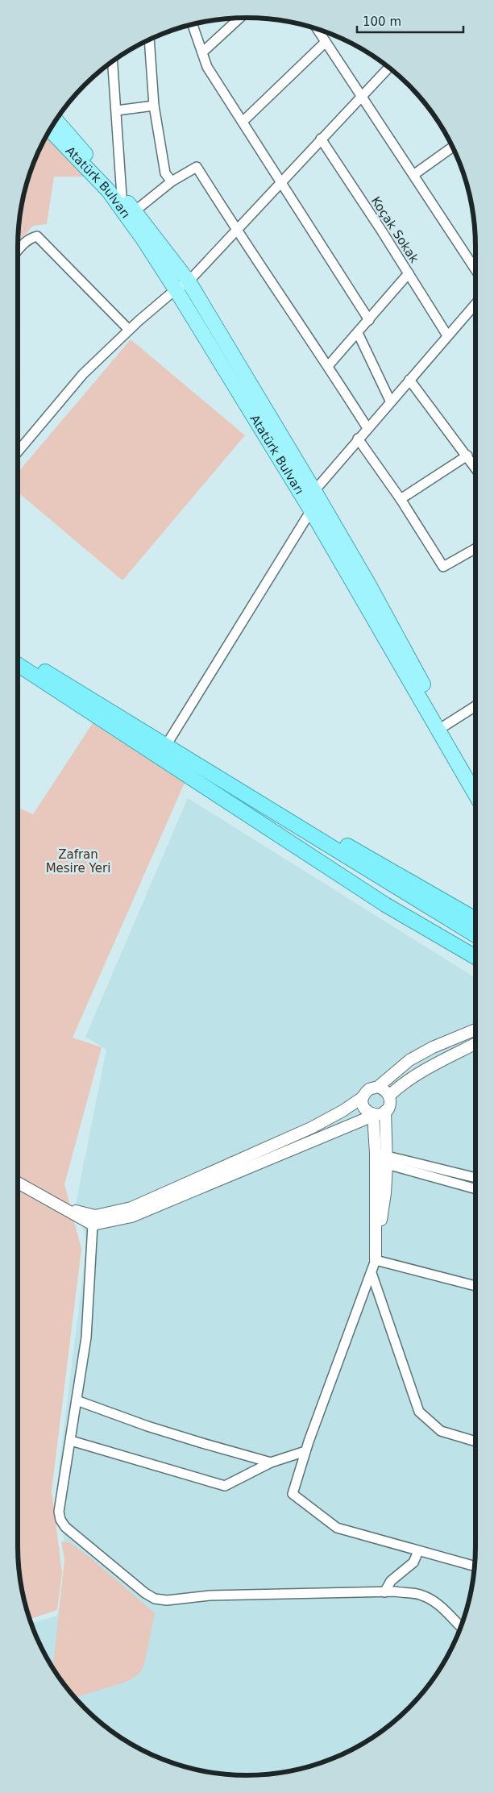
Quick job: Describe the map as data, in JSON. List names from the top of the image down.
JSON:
{
  "streets": {
    "main road": ["Atatürk Bulvarı"],
    "street": ["Koçak Sokak"]
  },
  "parks": ["Zafran Mesire Yeri"],
  "scale_bar": "100 m"
}
